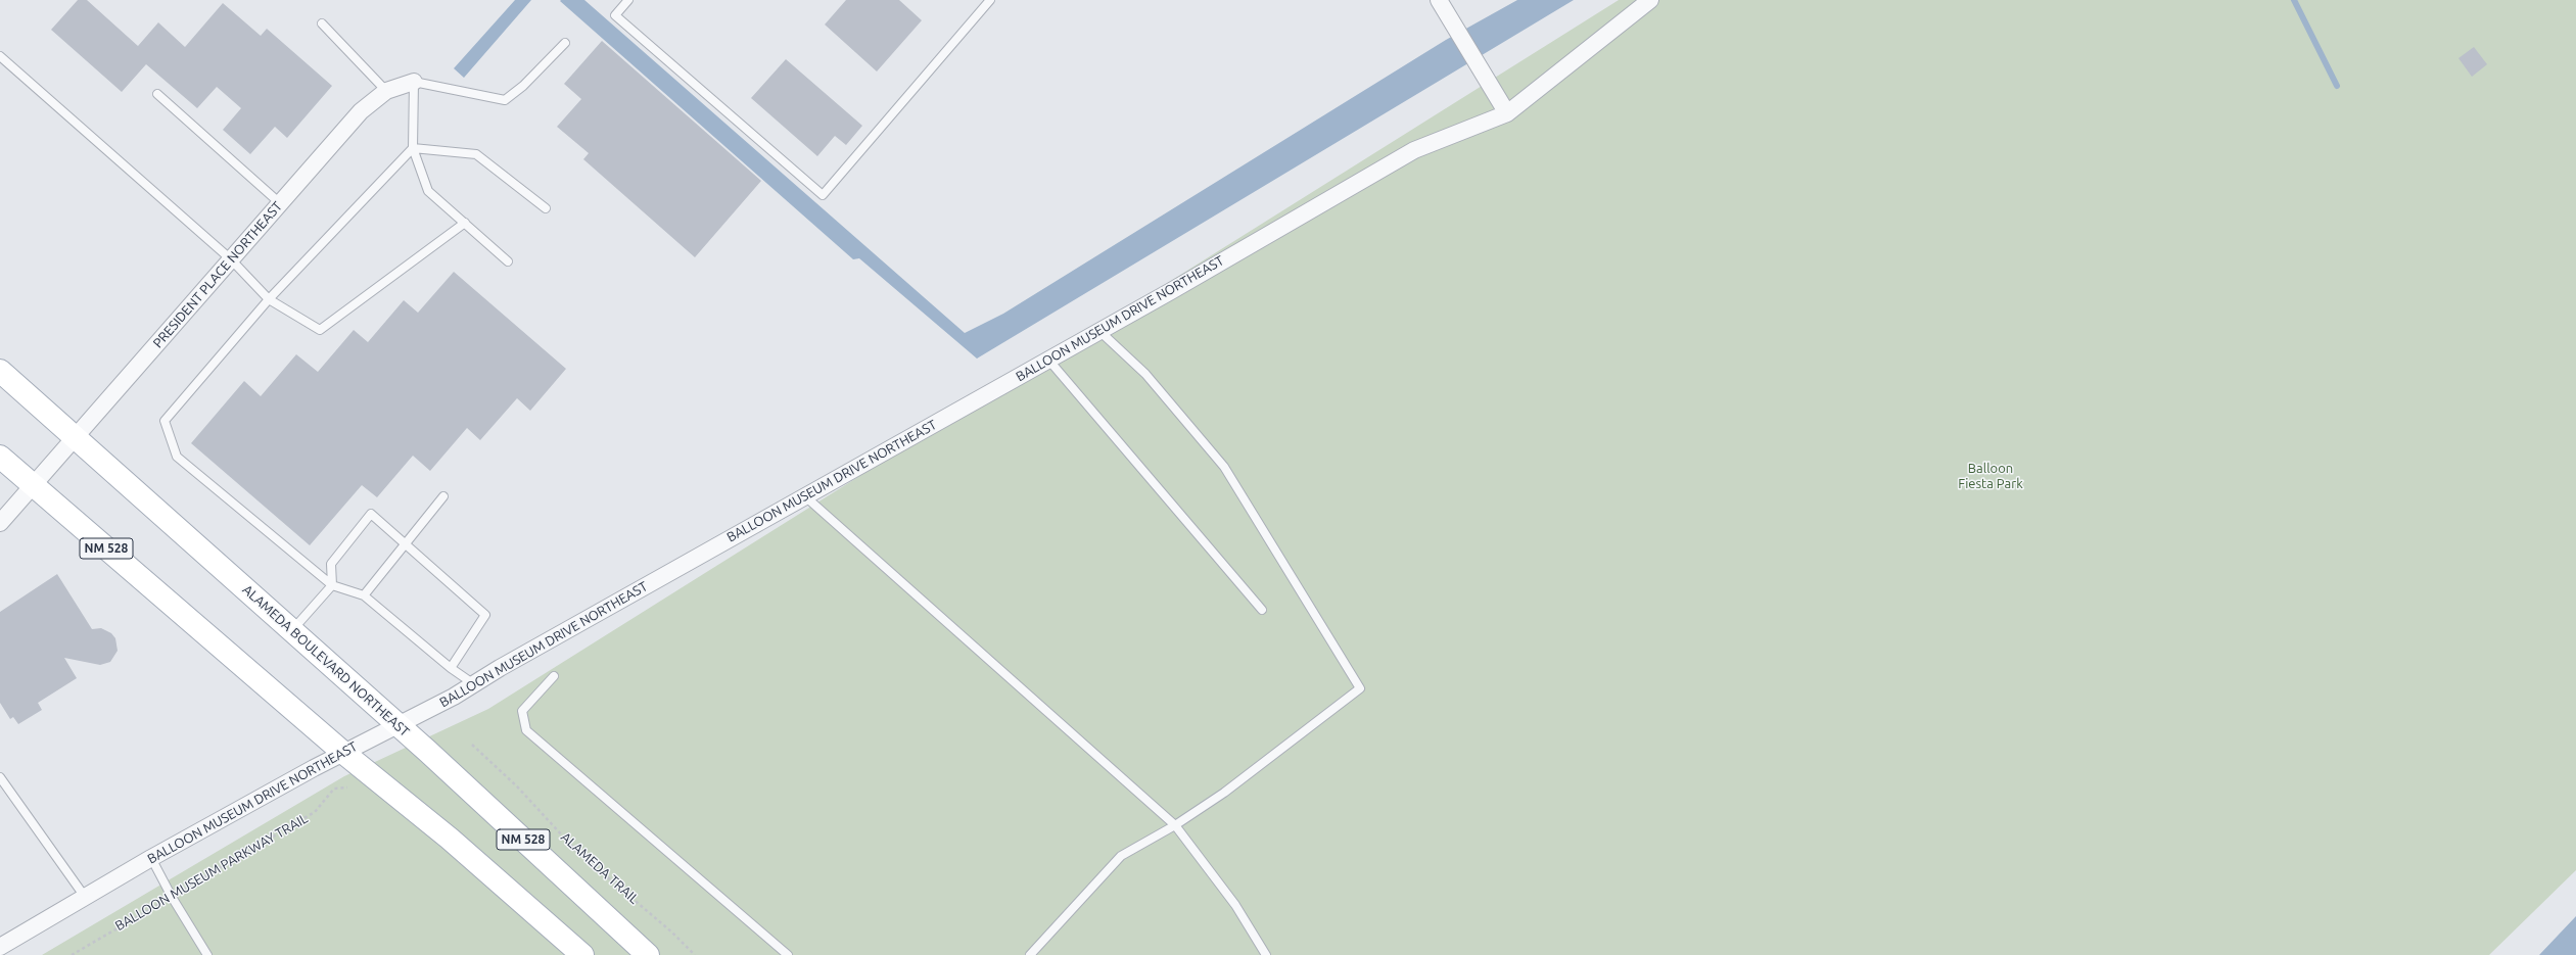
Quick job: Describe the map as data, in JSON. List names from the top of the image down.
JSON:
{
  "streets": {
    "main road": ["NM 528", "ALAMEDA BOULEVARD NORTHEAST"],
    "street": ["PRESIDENT PLACE NORTHEAST", "BALLOON MUSEUM DRIVE NORTHEAST"],
    "path": ["ALAMEDA TRAIL", "BALLOON MUSEUM PARKWAY TRAIL"]
  },
  "crossings": [
    ["PRESIDENT PLACE NORTHEAST", "NM 528"],
    ["PRESIDENT PLACE NORTHEAST", "ALAMEDA BOULEVARD NORTHEAST"],
    ["BALLOON MUSEUM DRIVE NORTHEAST", "NM 528"],
    ["BALLOON MUSEUM DRIVE NORTHEAST", "ALAMEDA BOULEVARD NORTHEAST"]
  ],
  "parks": ["Balloon Fiesta Park"]
}
